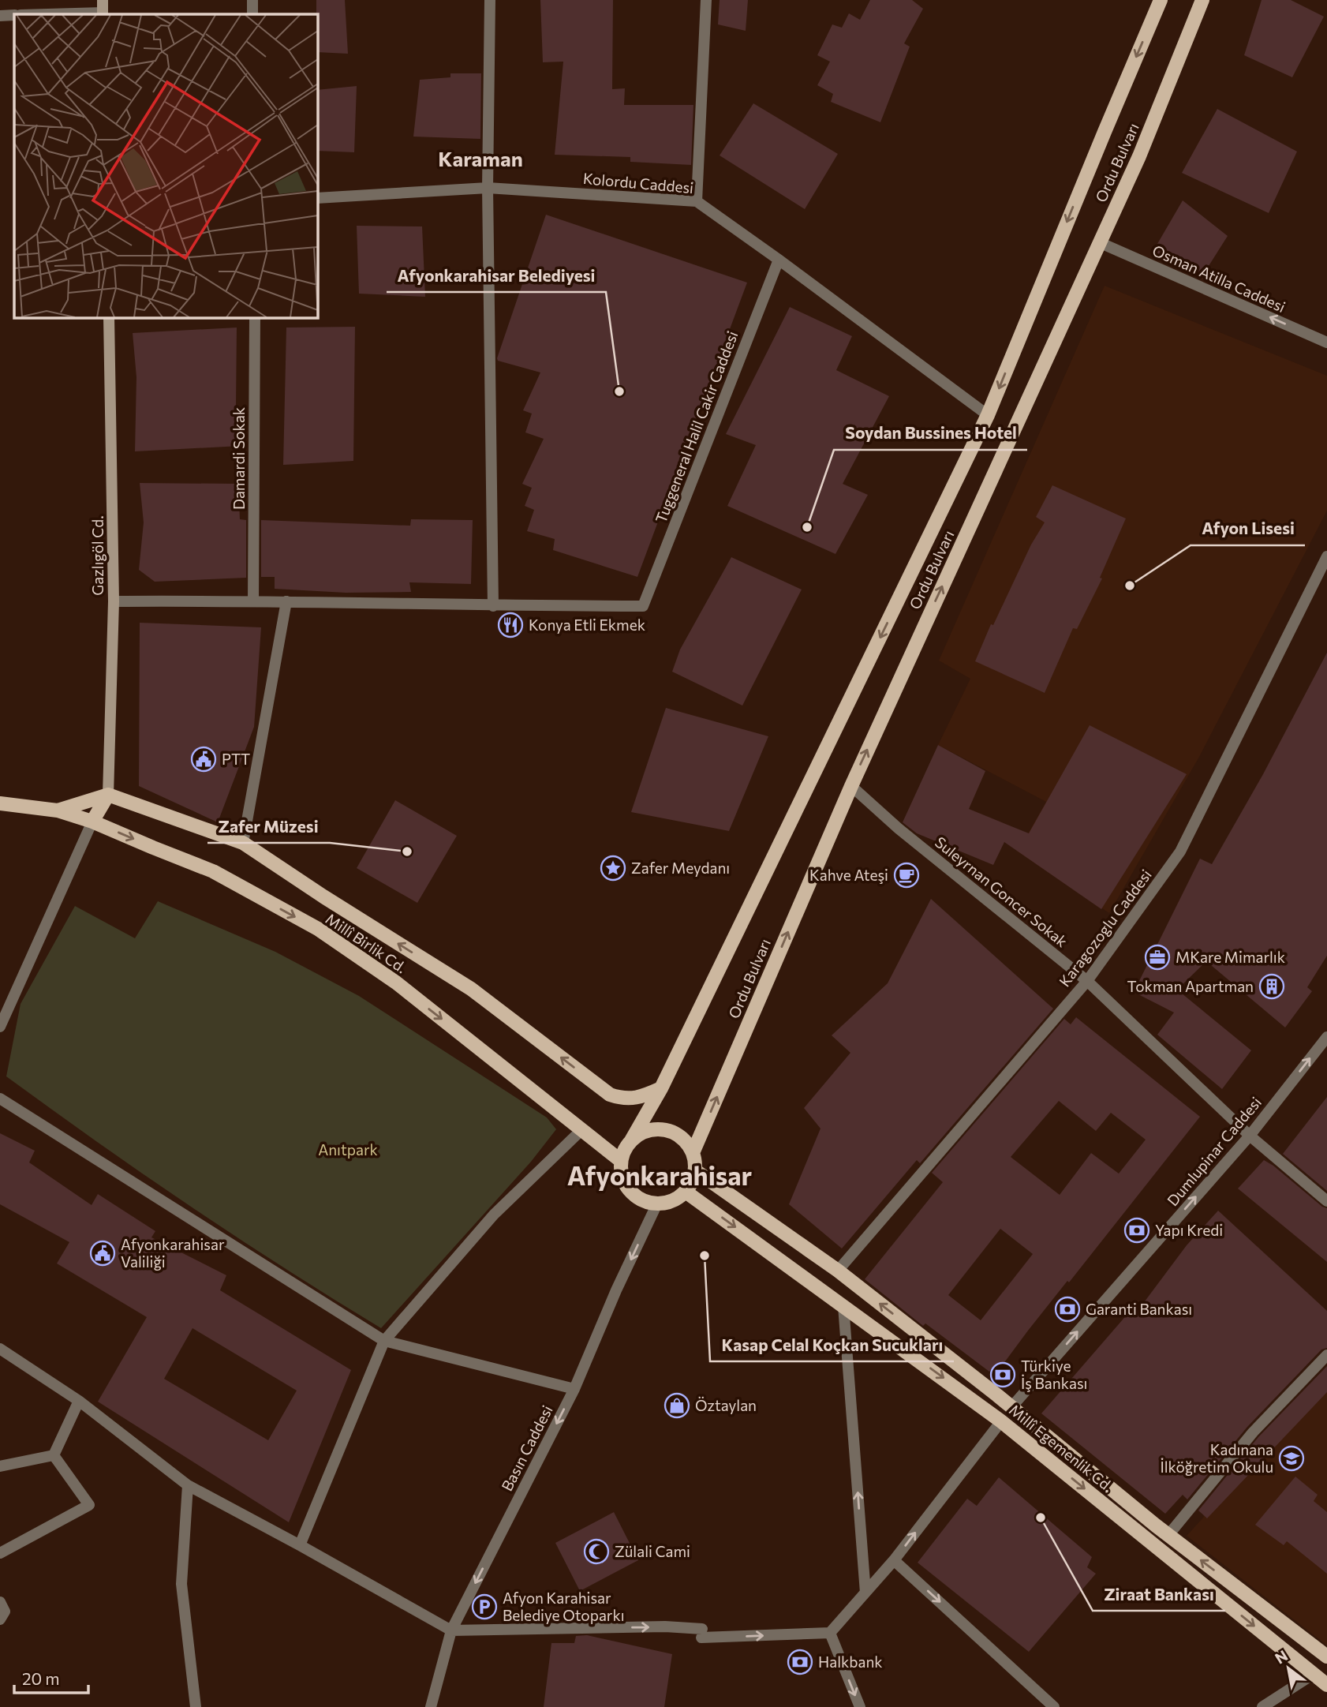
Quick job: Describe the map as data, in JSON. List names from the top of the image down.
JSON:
{
  "streets": {
    "main road": ["Ordu Bulvarı", "Millî Birlik Cd.", "Millî Egemenlik Cd."],
    "street": [
      "Kolordu Caddesi",
      "Osman Atilla Caddesi",
      "Tuggeneral Halil Cakir Caddesi",
      "Damardi Sokak",
      "Gazlıgöl Cd.",
      "Suleyrnan Goncer Sokak",
      "Karagozoglu Caddesi",
      "Dumlupinar Caddesi",
      "Basın Caddesi"
    ]
  },
  "crossings": [
    ["Ordu Bulvarı", "Kolordu Caddesi"],
    ["Ordu Bulvarı", "Osman Atilla Caddesi"],
    ["Ordu Bulvarı", "Suleyrnan Goncer Sokak"],
    ["Ordu Bulvarı", "Millî Birlik Cd."],
    ["Ordu Bulvarı", "Basın Caddesi"],
    ["Ordu Bulvarı", "Millî Egemenlik Cd."],
    ["Kolordu Caddesi", "Tuggeneral Halil Cakir Caddesi"],
    ["Gazlıgöl Cd.", "Millî Birlik Cd."],
    ["Suleyrnan Goncer Sokak", "Karagozoglu Caddesi"],
    ["Suleyrnan Goncer Sokak", "Dumlupinar Caddesi"],
    ["Karagozoglu Caddesi", "Millî Egemenlik Cd."],
    ["Millî Birlik Cd.", "Basın Caddesi"],
    ["Millî Birlik Cd.", "Millî Egemenlik Cd."],
    ["Dumlupinar Caddesi", "Millî Egemenlik Cd."],
    ["Basın Caddesi", "Millî Egemenlik Cd."]
  ],
  "one_way": ["Osman Atilla Caddesi", "Dumlupinar Caddesi", "Basın Caddesi"],
  "districts": ["Karaman", "Afyonkarahisar"],
  "parks": ["Anıtpark"],
  "places": {
    "other": [
      "Afyonkarahisar Belediyesi",
      "Soydan Bussines Hotel",
      "Afyon Lisesi",
      "Zafer Müzesi",
      "Kasap Celal Koçkan Sucukları",
      "Ziraat Bankası"
    ],
    "restaurant": ["Konya Etli Ekmek"],
    "public building": ["PTT", "Afyonkarahisar Valiliği"],
    "place": ["Zafer Meydanı"],
    "cafe": ["Kahve Ateşi"],
    "office": ["MKare Mimarlık"],
    "building": ["Tokman Apartman"],
    "bank": [
      "Yapı Kredi",
      "Garanti Bankası",
      "Türkiye İş Bankası",
      "Halkbank"
    ],
    "shop": ["Öztaylan"],
    "school or university": ["Kadınana İlköğretim Okulu"],
    "mosque": ["Zülali Cami"],
    "parking": ["Afyon Karahisar Belediye Otoparkı"]
  },
  "scale_bar": "20 m",
  "north": "top left"
}
